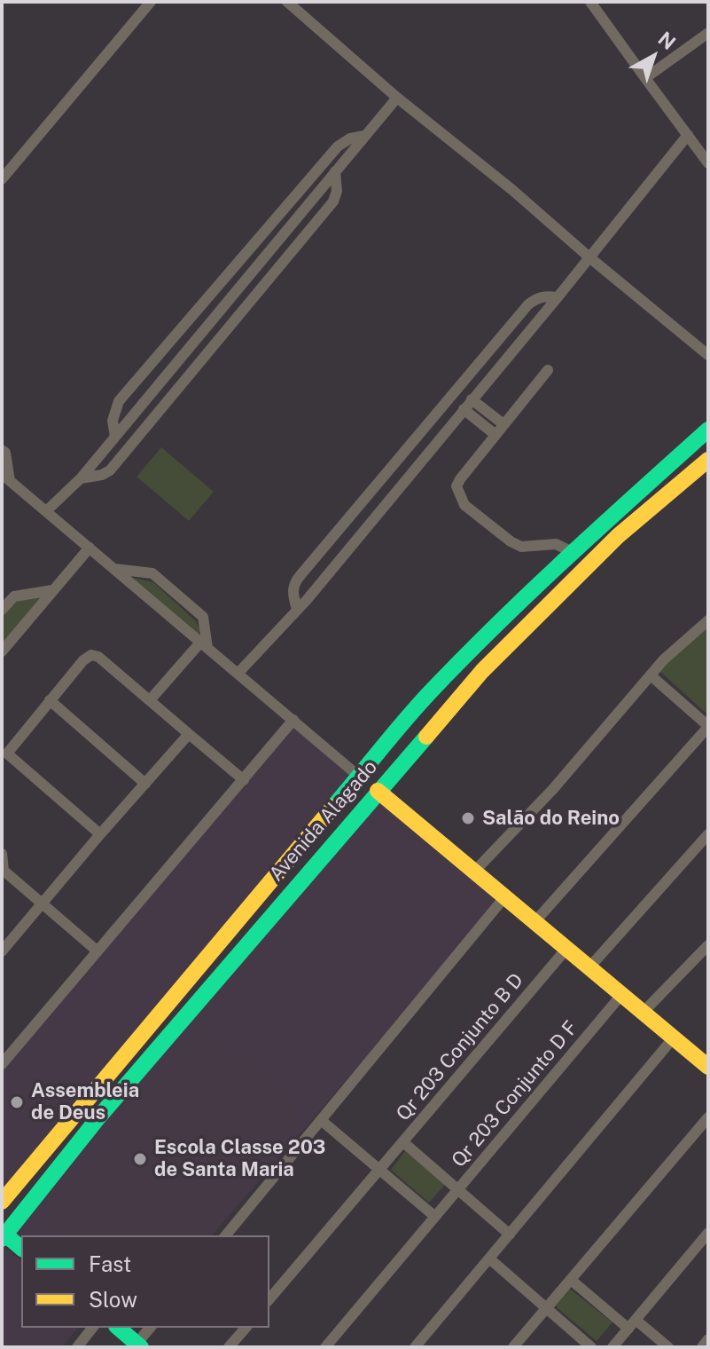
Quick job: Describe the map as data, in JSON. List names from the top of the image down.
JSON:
{
  "streets": {
    "main road": ["Avenida Alagado"],
    "street": ["Qr 203 Conjunto B D", "Qr 203 Conjunto D F"]
  },
  "places": ["Salão do Reino", "Assembleia de Deus", "Escola Classe 203 de Santa Maria"],
  "legend": ["Fast", "Slow"],
  "north": "top right"
}
